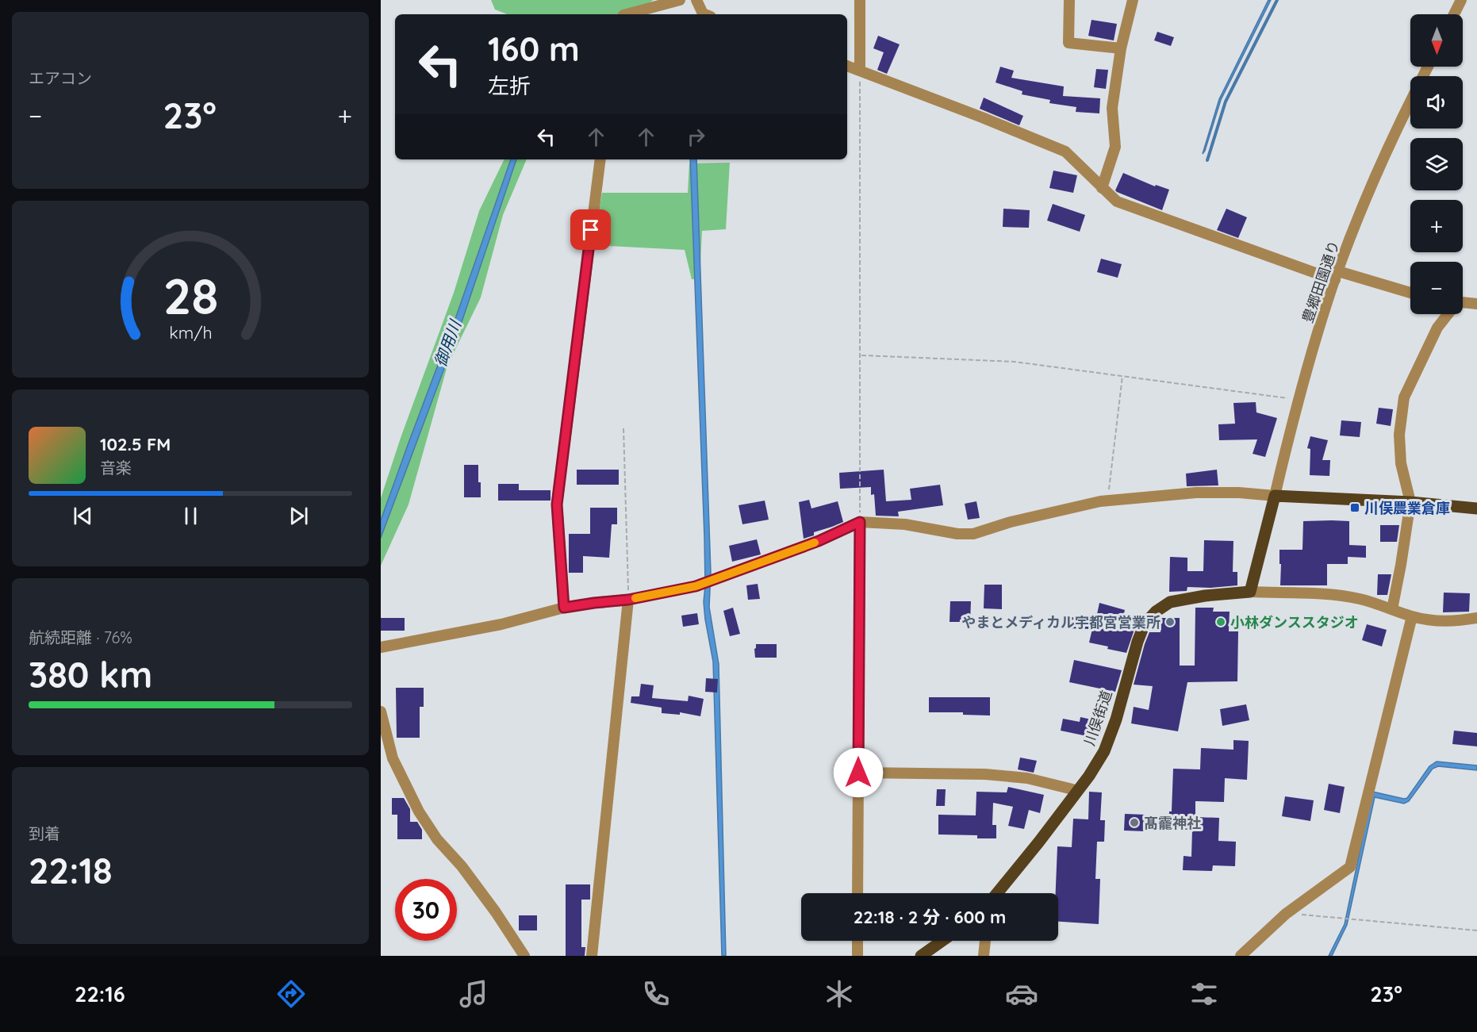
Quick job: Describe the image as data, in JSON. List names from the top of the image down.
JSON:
{
  "streets": {
    "main road": ["川俣街道"],
    "street": ["豊郷田園通り"]
  },
  "water": ["御用川"],
  "places": {
    "transit": ["川俣農業倉庫"],
    "other": ["やまとメディカル宇都宮営業所", "小林ダンススタジオ", "髙靇神社"]
  },
  "north": "bottom",
  "page": {
    "tile": [
      "エアコン",
      ["航続距離 · 76%", "380 km"],
      ["到着", "22:18"]
    ],
    "map_buttons": ["+", "−"],
    "turn": ["160 m", "左折"],
    "heat": ["−", "23°", "+"],
    "song": ["102.5 FM", "音楽"],
    "limit": "30",
    "trip": "22:18 · 2 分 · 600 m",
    "tabs": ["22:16", "23°"],
    "gauge": ["28", "km/h"]
  }
}
